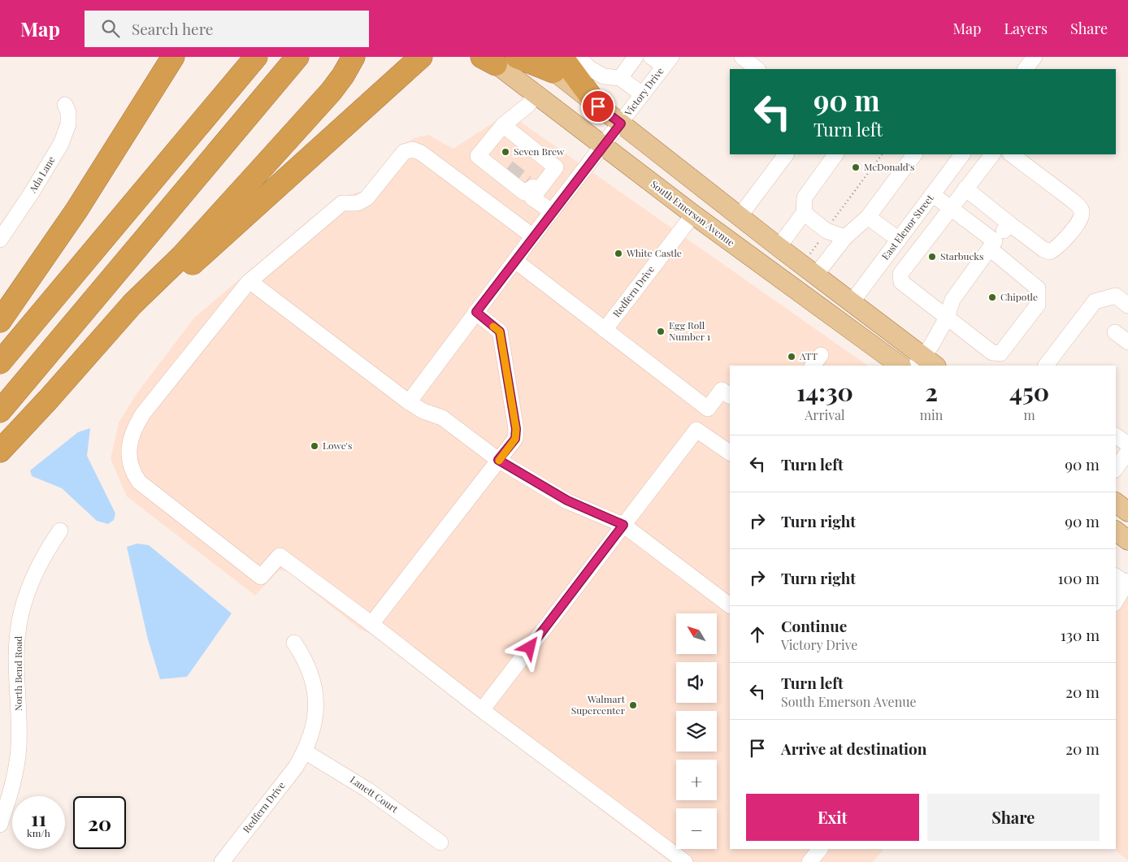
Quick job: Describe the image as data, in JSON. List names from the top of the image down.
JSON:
{
  "streets": {
    "main road": ["South Emerson Avenue"],
    "street": [
      "Victory Drive",
      "Ada Lane",
      "East Elenor Street",
      "Redfern Drive",
      "North Bend Road",
      "Lanett Court"
    ]
  },
  "crossings": [
    ["Victory Drive", "South Emerson Avenue"],
    ["South Emerson Avenue", "Redfern Drive"],
    ["Redfern Drive", "Lanett Court"]
  ],
  "places": [
    "Seven Brew",
    "McDonald's",
    "White Castle",
    "Starbucks",
    "Chipotle",
    "Egg Roll Number 1",
    "ATT",
    "Lowe's",
    "Walmart Supercenter"
  ],
  "north": "top left",
  "page": {
    "header": "Map",
    "search": "Search here",
    "nav": ["Map", "Layers", "Share"],
    "turn": ["90 m", "Turn left"],
    "eta": [
      "14:30",
      "Arrival",
      "2",
      "min",
      "450",
      "m"
    ],
    "list": [
      {
        "name": "Turn left",
        "value": "90 m"
      },
      {
        "name": "Turn right",
        "value": "90 m"
      },
      {
        "name": "Turn right",
        "value": "100 m"
      },
      {
        "name": "Continue",
        "note": "Victory Drive",
        "value": "130 m"
      },
      {
        "name": "Turn left",
        "note": "South Emerson Avenue",
        "value": "20 m"
      },
      {
        "name": "Arrive at destination",
        "value": "20 m"
      }
    ],
    "map_buttons": ["+", "−"],
    "buttons": ["Exit", "Share"],
    "speed": "11 km/h",
    "limit": "20"
  }
}
